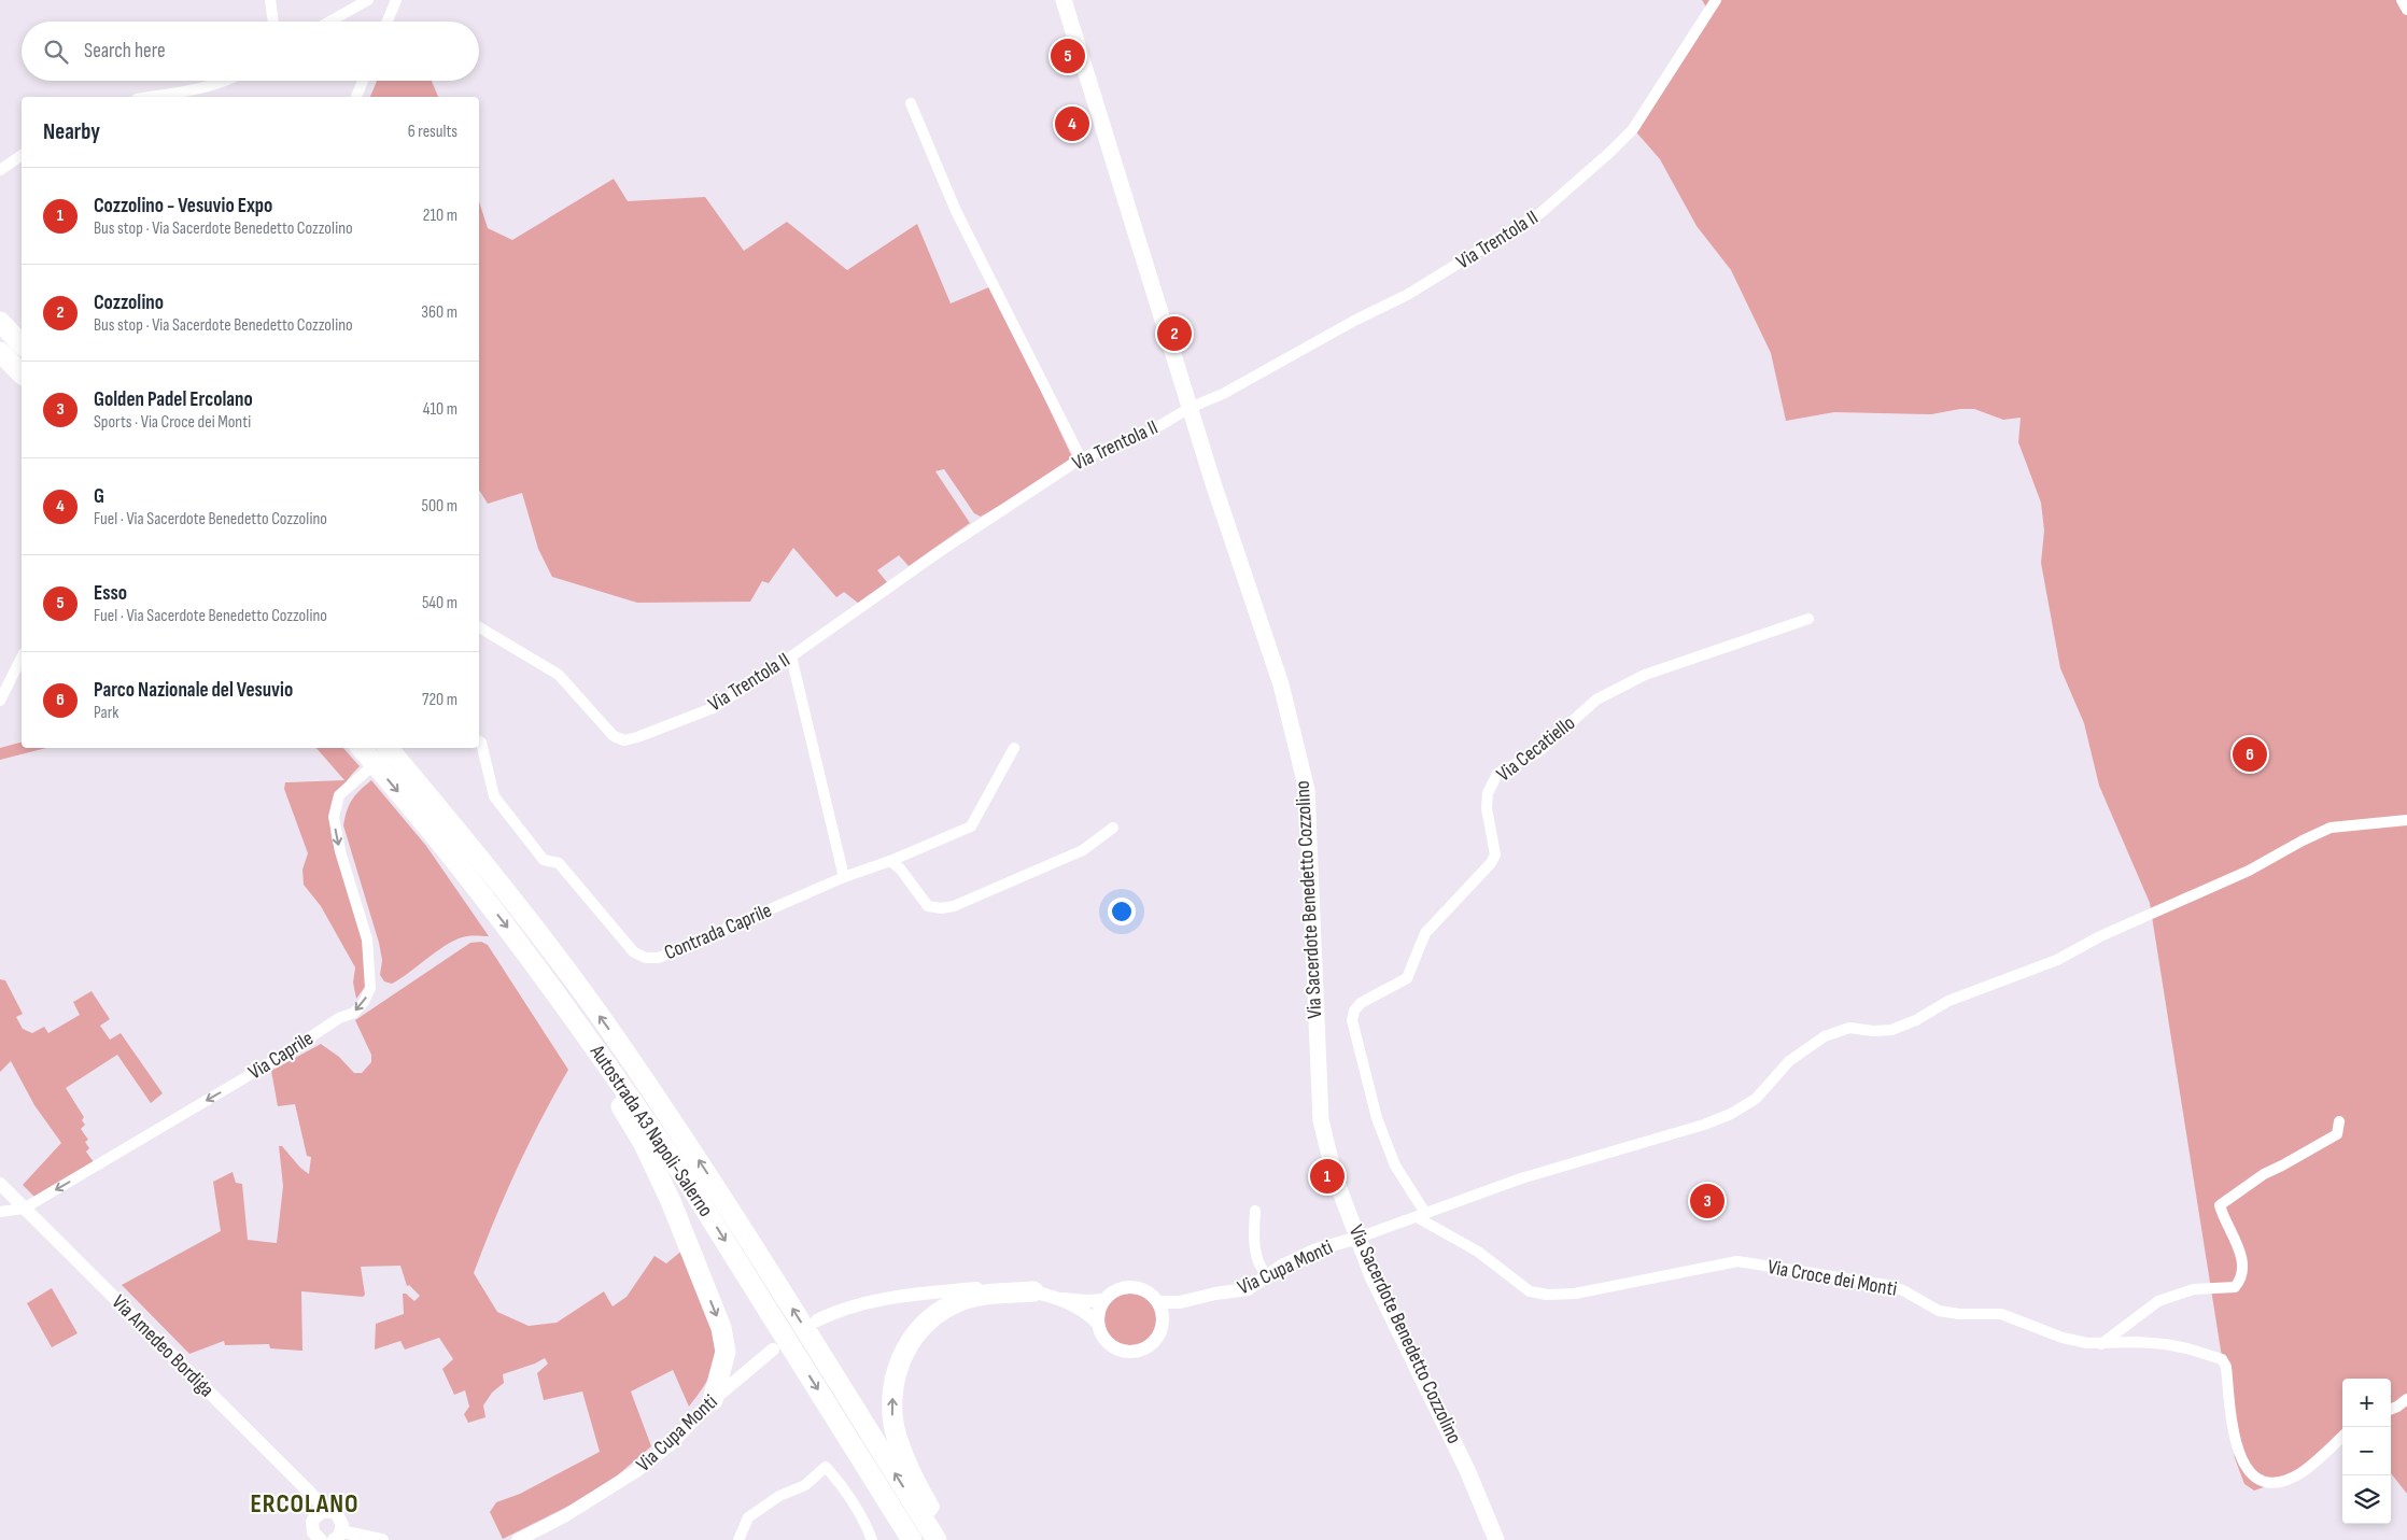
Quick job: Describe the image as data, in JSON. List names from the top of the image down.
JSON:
{
  "streets": {
    "highway": ["Autostrada A3 Napoli-Salerno"],
    "main road": ["Via Sacerdote Benedetto Cozzolino"],
    "street": [
      "Via Trentola II",
      "Via Cecatiello",
      "Contrada Caprile",
      "Via Caprile",
      "Via Cupa Monti",
      "Via Croce dei Monti",
      "Via Amedeo Bordiga"
    ]
  },
  "crossings": [
    ["Via Trentola II", "Via Sacerdote Benedetto Cozzolino"],
    ["Via Cecatiello", "Via Croce dei Monti"],
    ["Via Sacerdote Benedetto Cozzolino", "Via Cupa Monti"],
    ["Via Caprile", "Via Amedeo Bordiga"]
  ],
  "one_way": ["Via Caprile"],
  "districts": ["ERCOLANO"],
  "page": {
    "search": "Search here",
    "pins": [
      "5",
      "4",
      "2",
      "6",
      "1",
      "3"
    ],
    "heading": ["Nearby", "6 results"],
    "list": [
      {
        "mark": "1",
        "name": "Cozzolino - Vesuvio Expo",
        "note": "Bus stop · Via Sacerdote Benedetto Cozzolino",
        "value": "210 m"
      },
      {
        "mark": "2",
        "name": "Cozzolino",
        "note": "Bus stop · Via Sacerdote Benedetto Cozzolino",
        "value": "360 m"
      },
      {
        "mark": "3",
        "name": "Golden Padel Ercolano",
        "note": "Sports · Via Croce dei Monti",
        "value": "410 m"
      },
      {
        "mark": "4",
        "name": "G",
        "note": "Fuel · Via Sacerdote Benedetto Cozzolino",
        "value": "500 m"
      },
      {
        "mark": "5",
        "name": "Esso",
        "note": "Fuel · Via Sacerdote Benedetto Cozzolino",
        "value": "540 m"
      },
      {
        "mark": "6",
        "name": "Parco Nazionale del Vesuvio",
        "note": "Park",
        "value": "720 m"
      }
    ],
    "map_buttons": ["+", "−"]
  }
}
